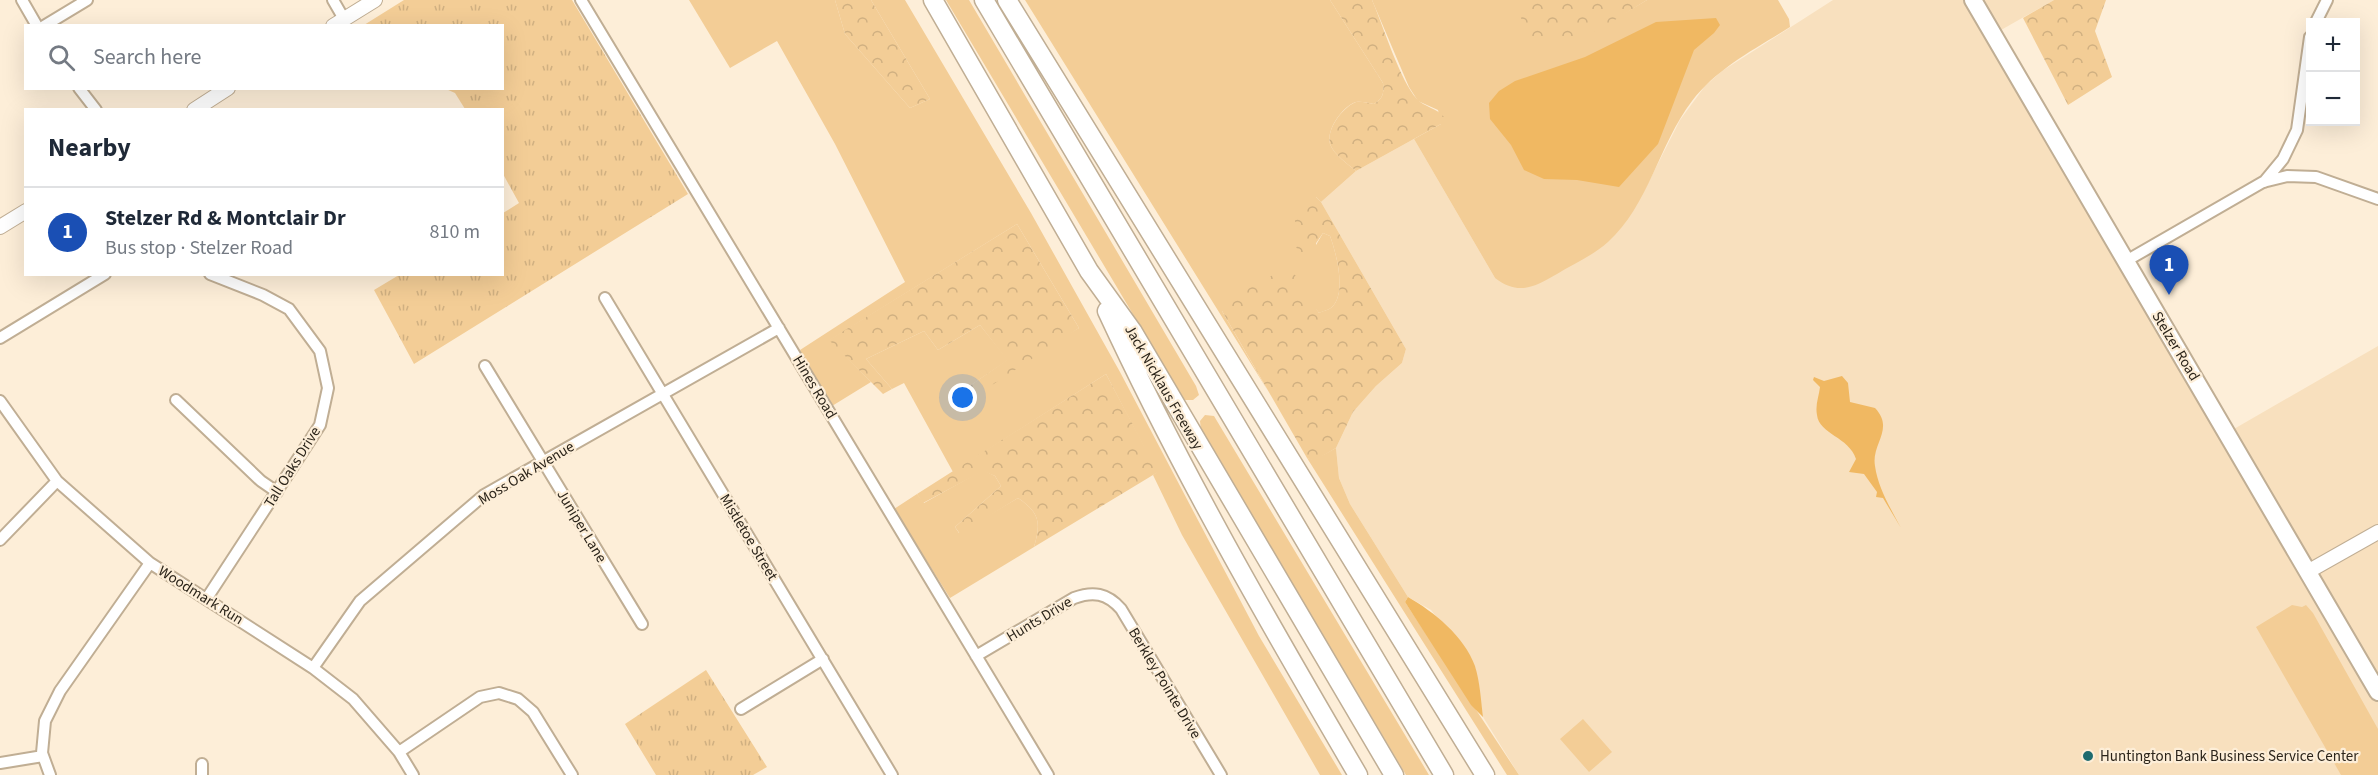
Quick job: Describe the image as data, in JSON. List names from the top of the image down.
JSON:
{
  "streets": {
    "highway": ["Jack Nicklaus Freeway"],
    "main road": ["Stelzer Road"],
    "street": [
      "Hines Road",
      "Tall Oaks Drive",
      "Moss Oak Avenue",
      "Juniper Lane",
      "Mistletoe Street",
      "Woodmark Run",
      "Hunts Drive",
      "Berkley Pointe Drive"
    ]
  },
  "crossings": [
    ["Hines Road", "Moss Oak Avenue"],
    ["Hines Road", "Hunts Drive"],
    ["Tall Oaks Drive", "Woodmark Run"],
    ["Moss Oak Avenue", "Juniper Lane"],
    ["Moss Oak Avenue", "Mistletoe Street"],
    ["Moss Oak Avenue", "Woodmark Run"],
    ["Hunts Drive", "Berkley Pointe Drive"]
  ],
  "places": ["Huntington Bank Business Service Center"],
  "page": {
    "map_buttons": ["+", "−"],
    "search": "Search here",
    "heading": "Nearby",
    "list": [
      {
        "mark": "1",
        "name": "Stelzer Rd & Montclair Dr",
        "note": "Bus stop · Stelzer Road",
        "value": "810 m"
      }
    ],
    "pins": "1"
  }
}
